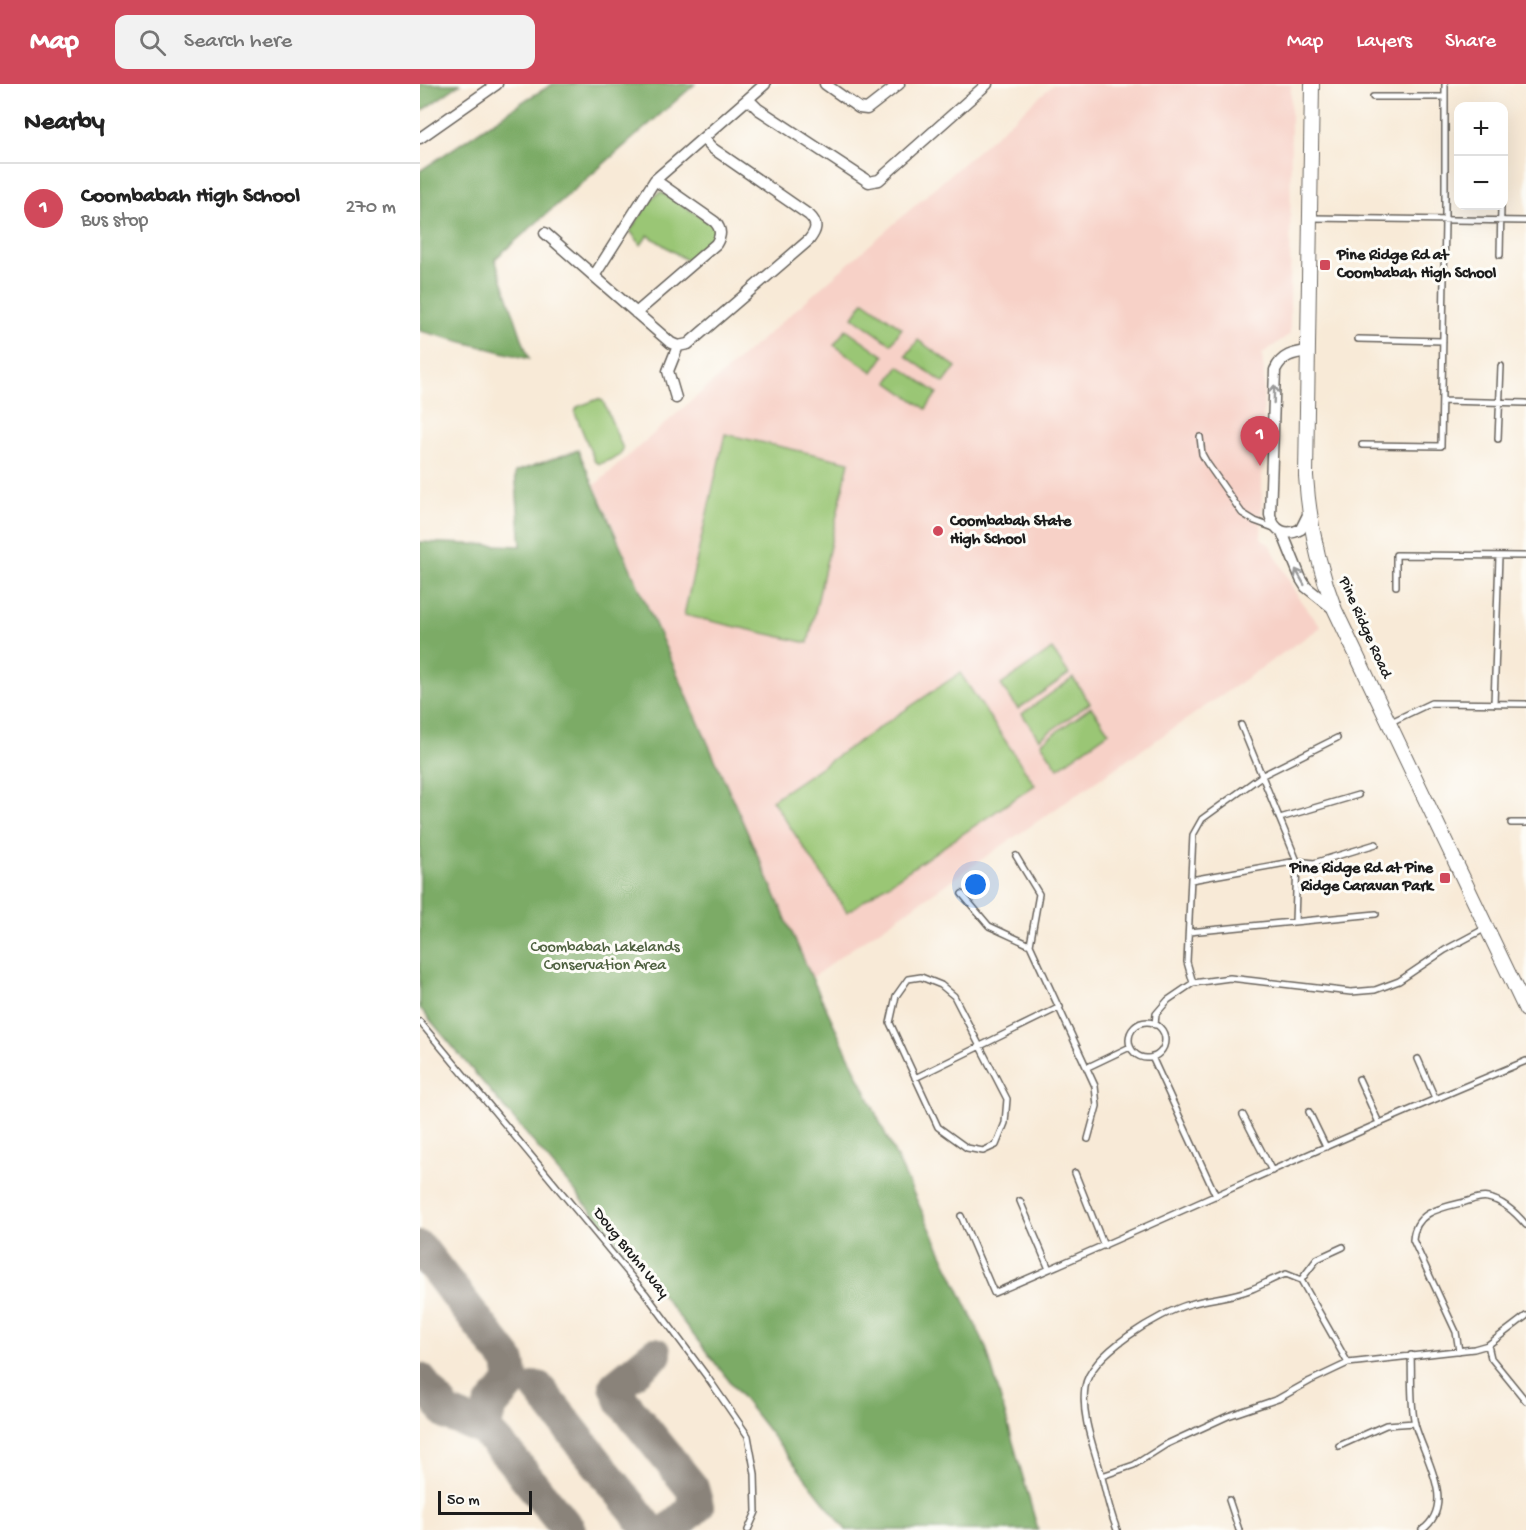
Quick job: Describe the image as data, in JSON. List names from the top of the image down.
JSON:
{
  "streets": {
    "street": ["Pine Ridge Road"],
    "lane": ["Doug Bruhn Way"]
  },
  "parks": ["Coombabah Lakelands Conservation Area"],
  "places": {
    "transit": ["Pine Ridge Rd at Coombabah High School", "Pine Ridge Rd at Pine Ridge Caravan Park"],
    "other": ["Coombabah State High School"]
  },
  "scale_bar": "50 m",
  "page": {
    "header": "Map",
    "search": "Search here",
    "nav": ["Map", "Layers", "Share"],
    "heading": "Nearby",
    "map_buttons": ["+", "−"],
    "list": [
      {
        "mark": "1",
        "name": "Coombabah High School",
        "note": "Bus stop",
        "value": "270 m"
      }
    ],
    "pins": "1",
    "scale": "50 m"
  }
}
